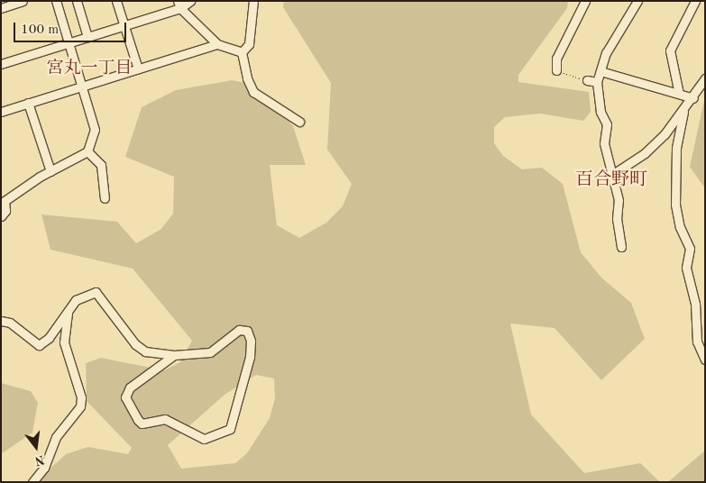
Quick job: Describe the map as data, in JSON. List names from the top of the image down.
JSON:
{
  "districts": ["宮丸一丁目", "百合野町"],
  "scale_bar": "100 m",
  "north": "bottom"
}
